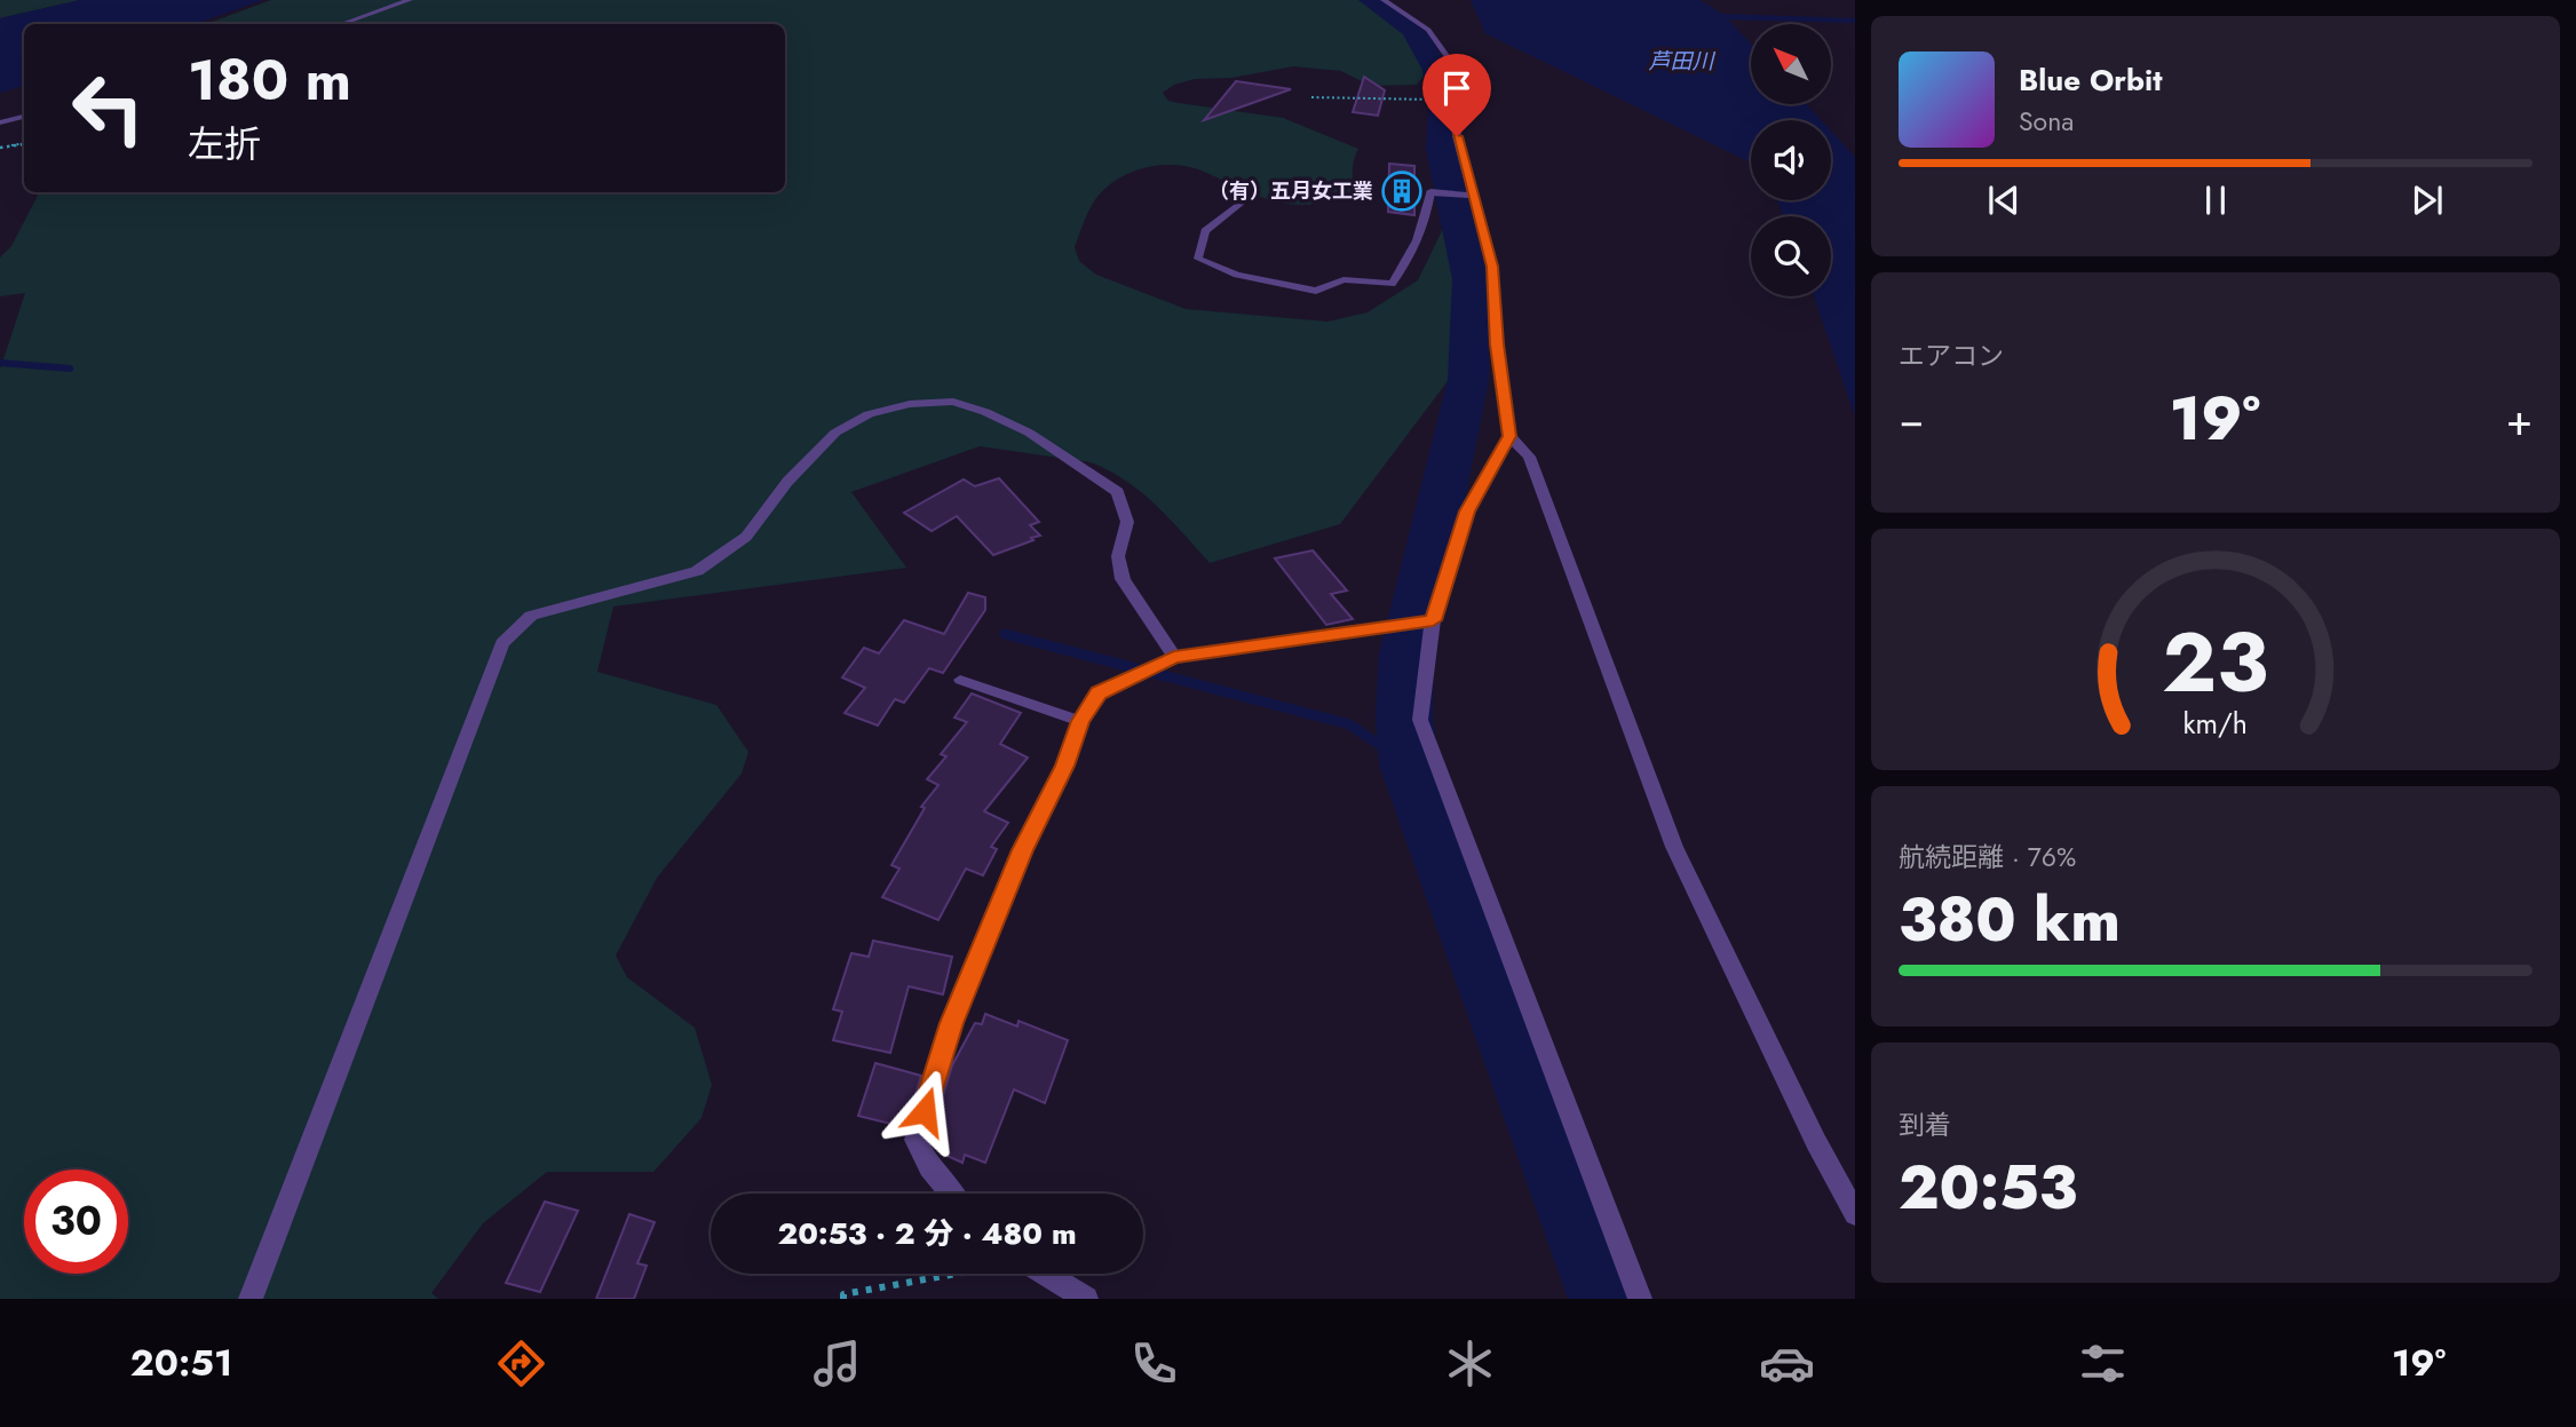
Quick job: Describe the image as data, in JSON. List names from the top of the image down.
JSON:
{
  "water": ["芦田川"],
  "places": {
    "building": ["（有）五月女工業"]
  },
  "north": "top left",
  "page": {
    "turn": ["180 m", "左折"],
    "song": ["Blue Orbit", "Sona"],
    "tile": [
      "エアコン",
      ["航続距離 · 76%", "380 km"],
      ["到着", "20:53"]
    ],
    "heat": ["−", "19°", "+"],
    "limit": "30",
    "trip": "20:53 · 2 分 · 480 m",
    "tabs": ["20:51", "19°"],
    "gauge": ["23", "km/h"]
  }
}
